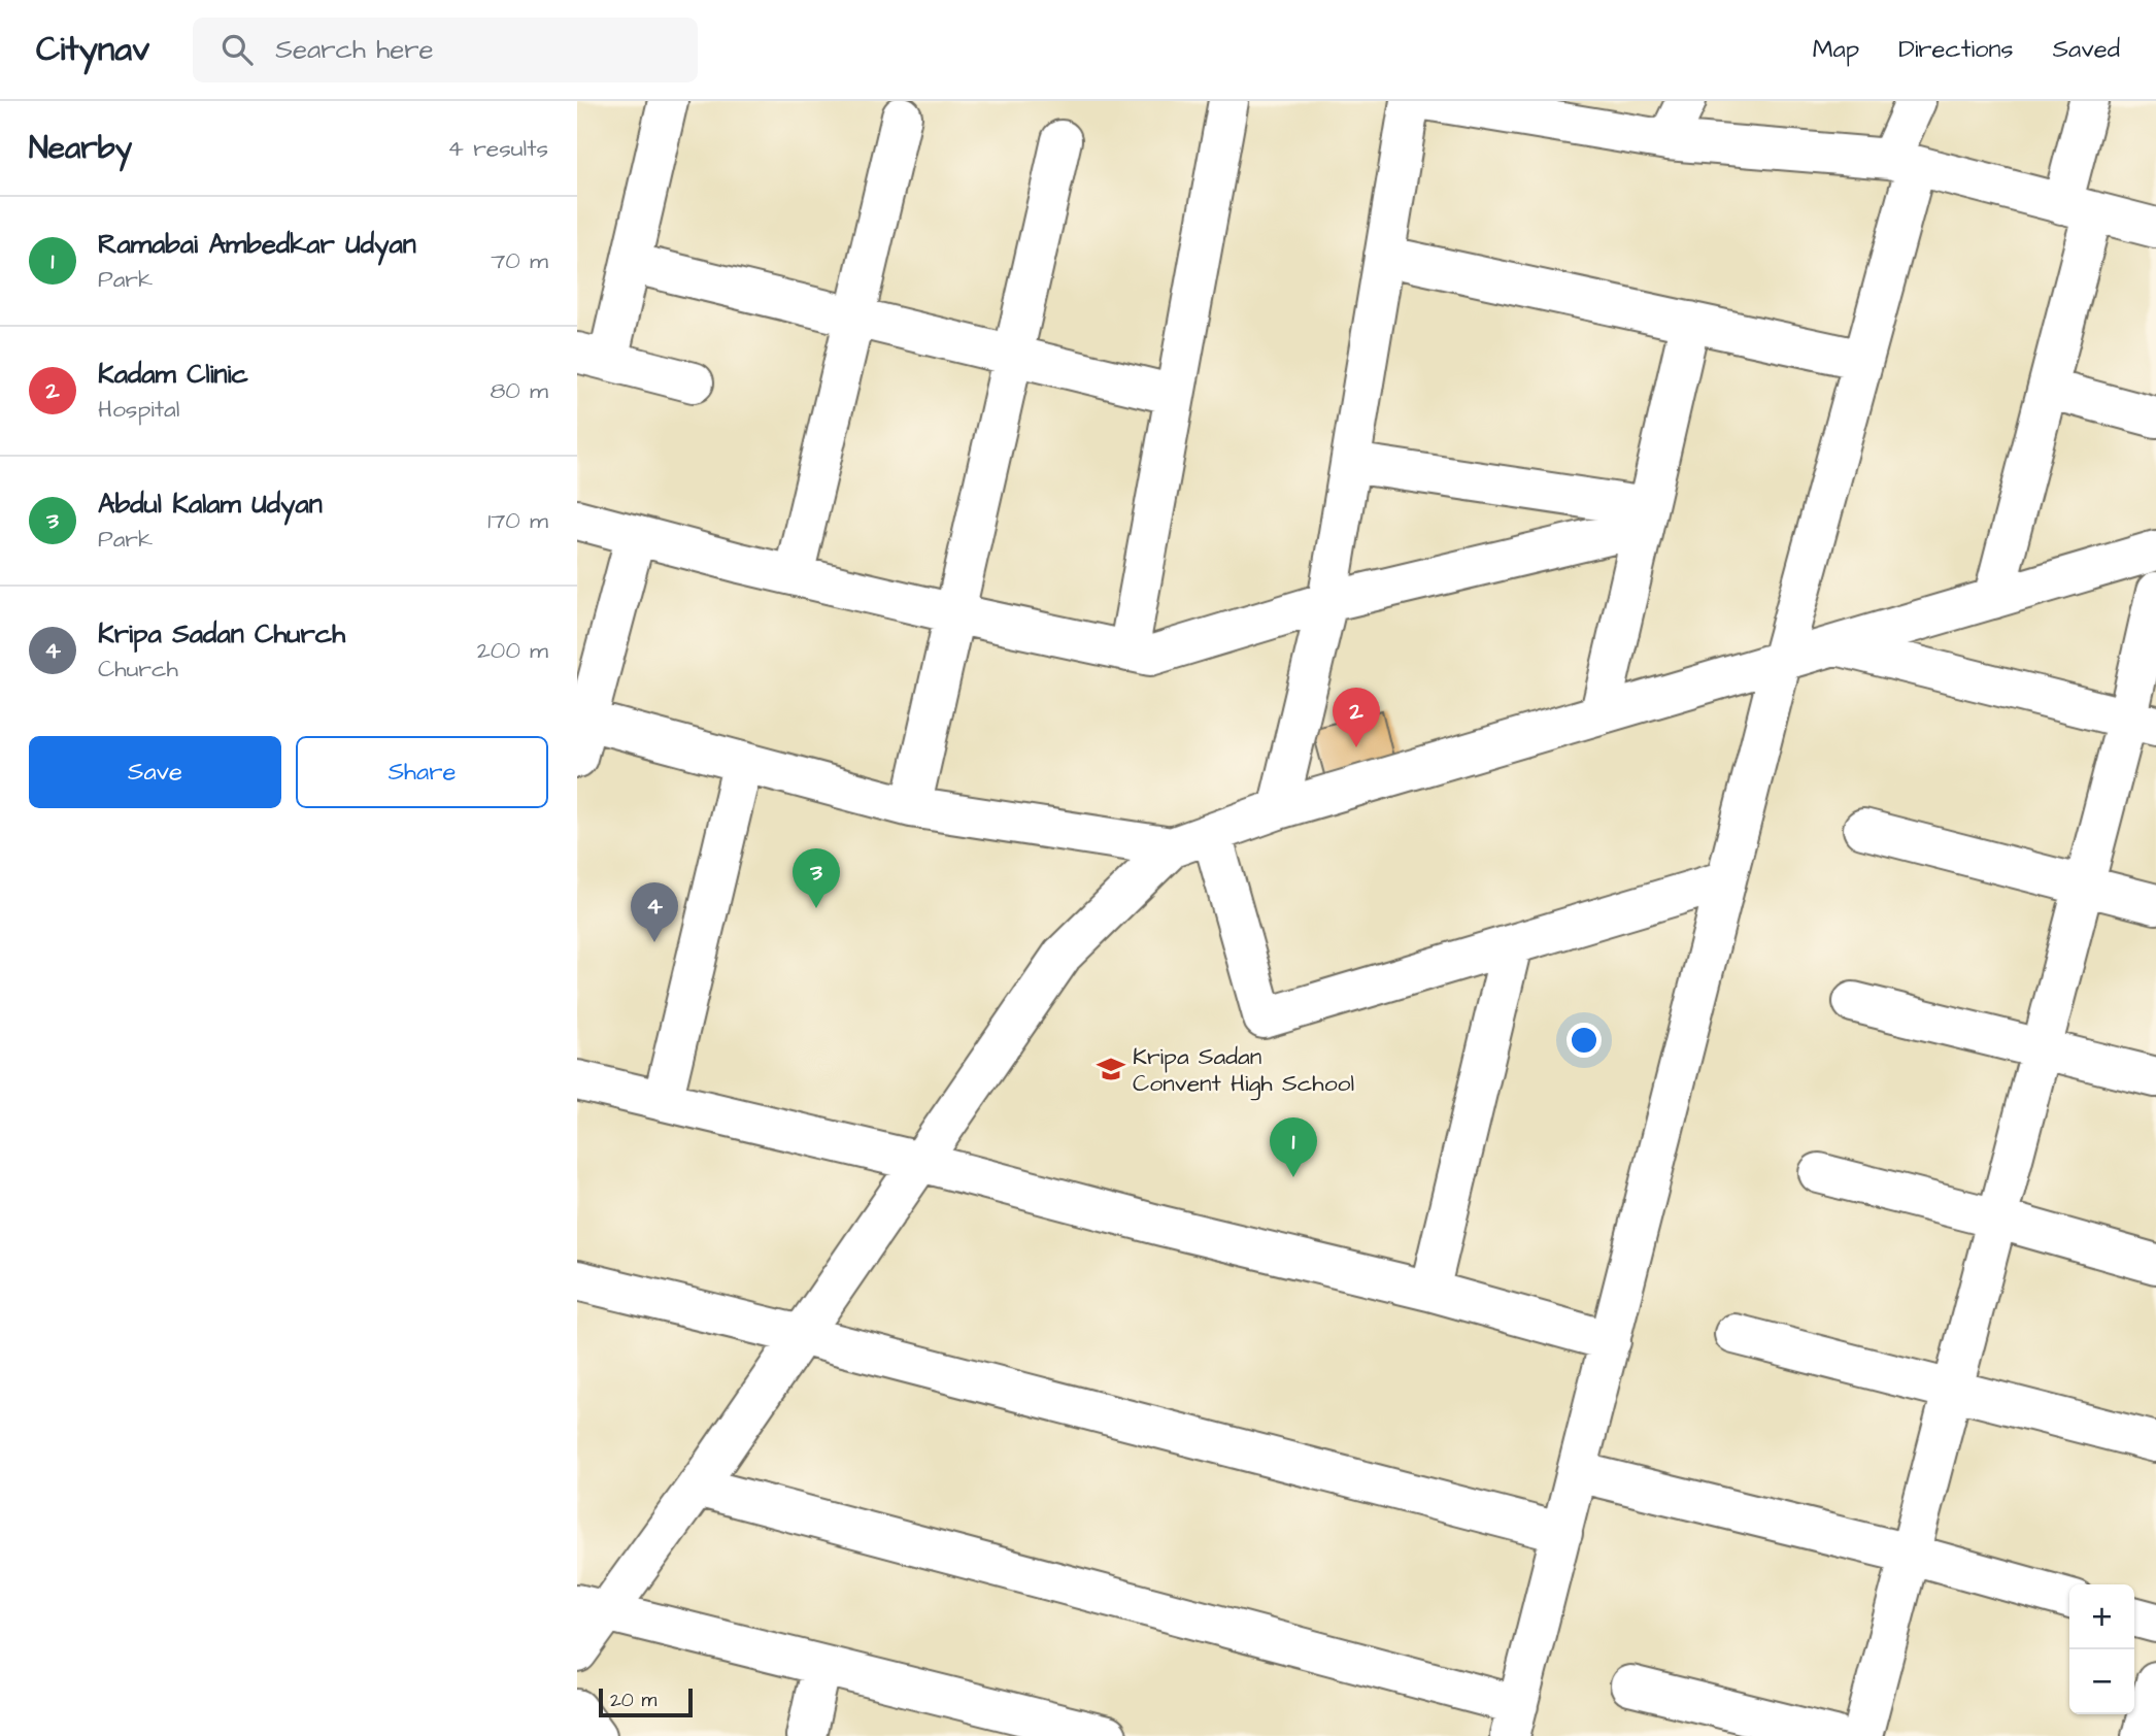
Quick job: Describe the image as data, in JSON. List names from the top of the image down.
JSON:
{
  "places": {
    "school or university": ["Kripa Sadan Convent High School"]
  },
  "scale_bar": "20 m",
  "page": {
    "header": "Citynav",
    "search": "Search here",
    "nav": ["Map", "Directions", "Saved"],
    "heading": ["Nearby", "4 results"],
    "list": [
      {
        "mark": "1",
        "name": "Ramabai Ambedkar Udyan",
        "note": "Park",
        "value": "70 m"
      },
      {
        "mark": "2",
        "name": "Kadam Clinic",
        "note": "Hospital",
        "value": "80 m"
      },
      {
        "mark": "3",
        "name": "Abdul Kalam Udyan",
        "note": "Park",
        "value": "170 m"
      },
      {
        "mark": "4",
        "name": "Kripa Sadan Church",
        "note": "Church",
        "value": "200 m"
      }
    ],
    "pins": [
      "2",
      "3",
      "4",
      "1"
    ],
    "buttons": ["Save", "Share"],
    "map_buttons": ["+", "−"],
    "scale": "20 m"
  }
}
